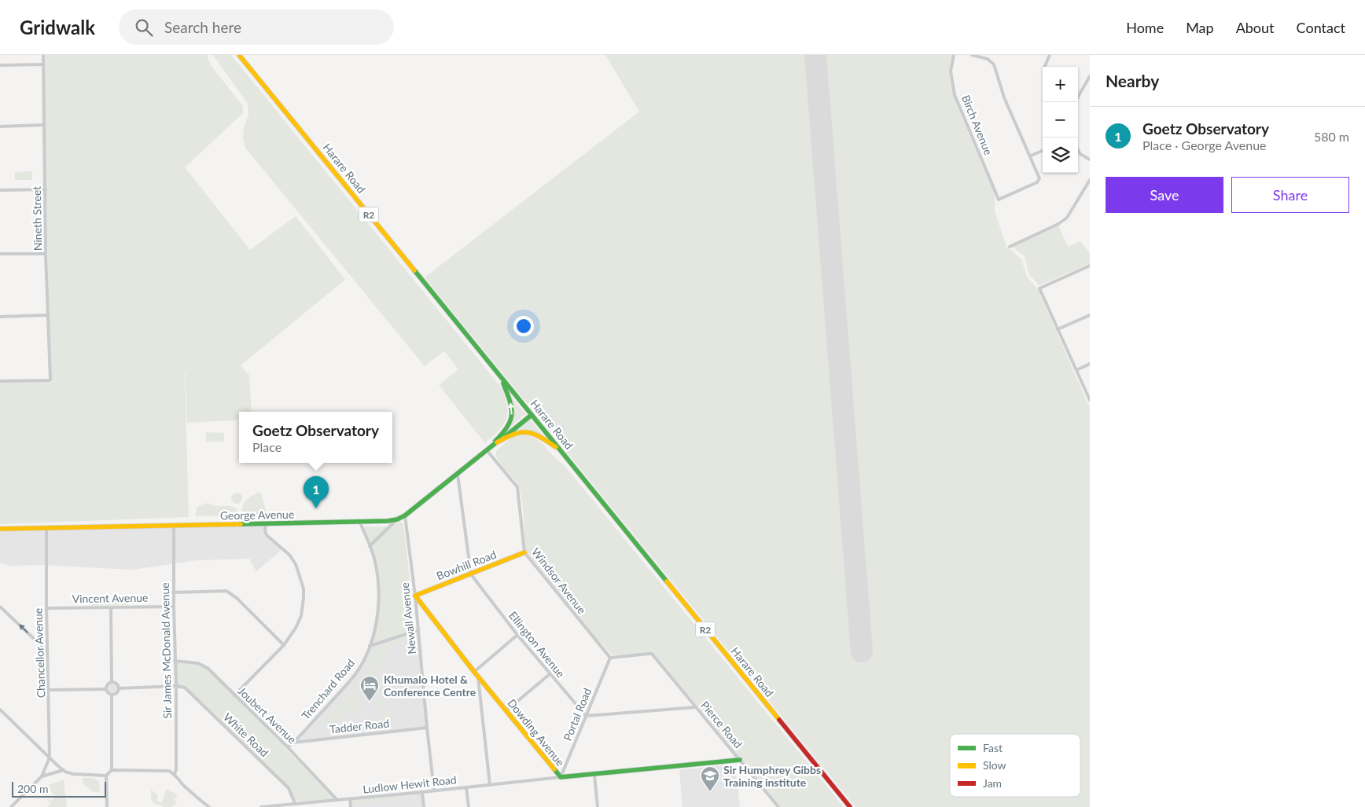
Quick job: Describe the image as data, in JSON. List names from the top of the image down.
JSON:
{
  "streets": {
    "main road": [
      "Harare Road",
      "R2",
      "George Avenue",
      "Bowhill Road",
      "Dowding Avenue"
    ],
    "street": [
      "Birch Avenue",
      "Nineth Street",
      "Windsor Avenue",
      "Vincent Avenue",
      "Newall Avenue",
      "Ellington Avenue",
      "Sir James McDonald Avenue",
      "Chancellor Avenue",
      "Trenchard Road",
      "Portal Road",
      "Joubert Avenue",
      "Pierce Road",
      "Tadder Road",
      "White Road",
      "Ludlow Hewit Road"
    ]
  },
  "crossings": [
    ["Harare Road", "George Avenue"],
    ["George Avenue", "Windsor Avenue"],
    ["George Avenue", "Newall Avenue"],
    ["George Avenue", "Ellington Avenue"],
    ["George Avenue", "Sir James McDonald Avenue"],
    ["George Avenue", "Chancellor Avenue"],
    ["George Avenue", "Trenchard Road"],
    ["Bowhill Road", "Windsor Avenue"],
    ["Bowhill Road", "Newall Avenue"],
    ["Bowhill Road", "Ellington Avenue"],
    ["Bowhill Road", "Dowding Avenue"],
    ["Windsor Avenue", "Portal Road"],
    ["Windsor Avenue", "Pierce Road"],
    ["Vincent Avenue", "Sir James McDonald Avenue"],
    ["Vincent Avenue", "Chancellor Avenue"],
    ["Newall Avenue", "Tadder Road"],
    ["Newall Avenue", "Dowding Avenue"],
    ["Newall Avenue", "Ludlow Hewit Road"],
    ["Ellington Avenue", "Portal Road"],
    ["Sir James McDonald Avenue", "Joubert Avenue"],
    ["Sir James McDonald Avenue", "White Road"],
    ["Trenchard Road", "Joubert Avenue"],
    ["Trenchard Road", "Tadder Road"],
    ["Portal Road", "Pierce Road"],
    ["Portal Road", "Dowding Avenue"],
    ["Portal Road", "Ludlow Hewit Road"],
    ["Joubert Avenue", "Ludlow Hewit Road"],
    ["Pierce Road", "Dowding Avenue"],
    ["Dowding Avenue", "Ludlow Hewit Road"],
    ["White Road", "Ludlow Hewit Road"]
  ],
  "places": {
    "hotel": ["Khumalo Hotel & Conference Centre"],
    "school or university": ["Sir Humphrey Gibbs Training institute"]
  },
  "legend": ["Fast", "Slow", "Jam"],
  "scale_bar": "200 m",
  "page": {
    "header": "Gridwalk",
    "search": "Search here",
    "nav": [
      "Home",
      "Map",
      "About",
      "Contact"
    ],
    "heading": "Nearby",
    "map_buttons": ["+", "−"],
    "list": [
      {
        "mark": "1",
        "name": "Goetz Observatory",
        "note": "Place · George Avenue",
        "value": "580 m"
      }
    ],
    "buttons": ["Save", "Share"],
    "popup": ["Goetz Observatory", "Place"],
    "pins": "1",
    "scale": "200 m"
  }
}
